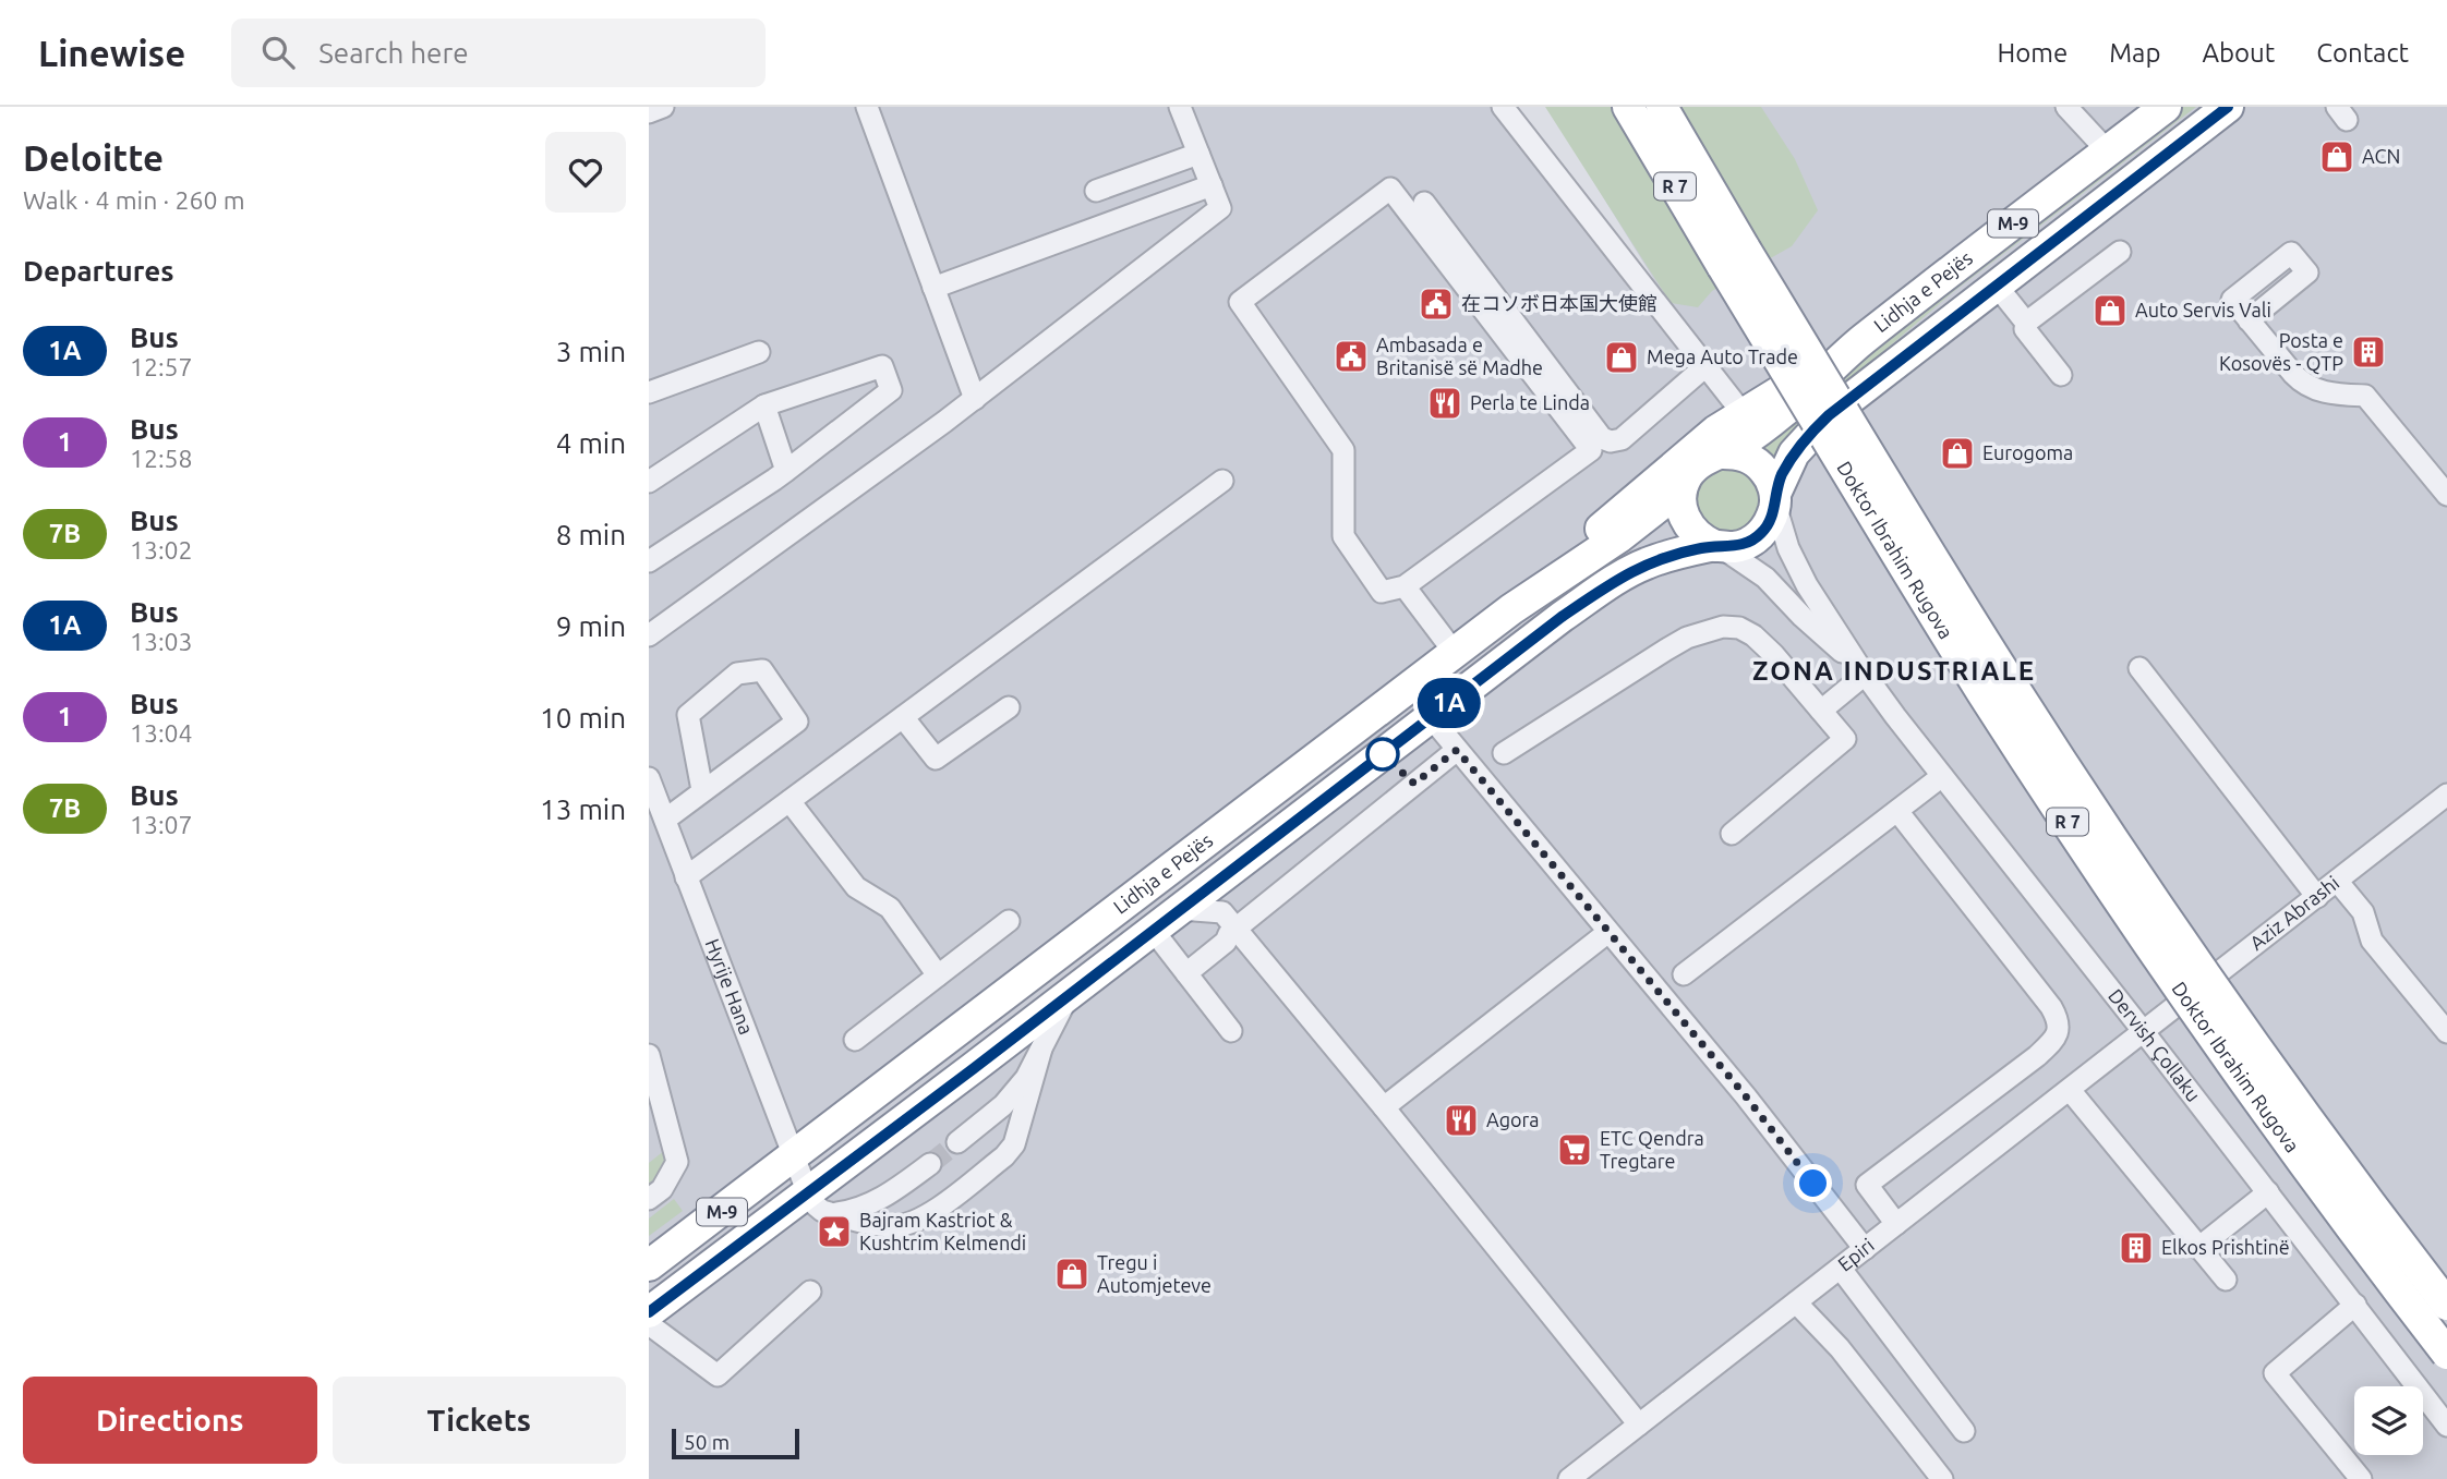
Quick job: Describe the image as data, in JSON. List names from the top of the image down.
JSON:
{
  "streets": {
    "highway": [
      "R 7",
      "M-9",
      "Lidhja e Pejës",
      "Doktor Ibrahim Rugova"
    ],
    "street": [
      "Aziz Abrashi",
      "Hyrije Hana",
      "Dervish Çollaku",
      "Epiri"
    ]
  },
  "crossings": [
    ["Lidhja e Pejës", "Hyrije Hana"],
    ["Aziz Abrashi", "Dervish Çollaku"],
    ["Aziz Abrashi", "Epiri"],
    ["Dervish Çollaku", "Epiri"]
  ],
  "districts": ["ZONA INDUSTRIALE"],
  "places": {
    "shop": [
      "ACN",
      "Auto Servis Vali",
      "Mega Auto Trade",
      "Eurogoma",
      "Tregu i Automjeteve"
    ],
    "public building": ["在コソボ日本国大使館", "Ambasada e Britanisë së Madhe"],
    "building": ["Posta e Kosovës - QTP", "Elkos Prishtinë"],
    "restaurant": ["Perla te Linda", "Agora"],
    "supermarket": ["ETC Qendra Tregtare"],
    "place": ["Bajram Kastriot & Kushtrim Kelmendi"]
  },
  "lines": ["bus line 1A"],
  "scale_bar": "50 m",
  "page": {
    "header": "Linewise",
    "search": "Search here",
    "nav": [
      "Home",
      "Map",
      "About",
      "Contact"
    ],
    "heading": [
      ["Deloitte", "Walk · 4 min · 260 m"],
      "Departures"
    ],
    "on_map": "1A",
    "list": [
      {
        "mark": "1A",
        "name": "Bus",
        "note": "12:57",
        "value": "3 min"
      },
      {
        "mark": "1",
        "name": "Bus",
        "note": "12:58",
        "value": "4 min"
      },
      {
        "mark": "7B",
        "name": "Bus",
        "note": "13:02",
        "value": "8 min"
      },
      {
        "mark": "1A",
        "name": "Bus",
        "note": "13:03",
        "value": "9 min"
      },
      {
        "mark": "1",
        "name": "Bus",
        "note": "13:04",
        "value": "10 min"
      },
      {
        "mark": "7B",
        "name": "Bus",
        "note": "13:07",
        "value": "13 min"
      }
    ],
    "buttons": ["Directions", "Tickets"],
    "scale": "50 m"
  }
}
